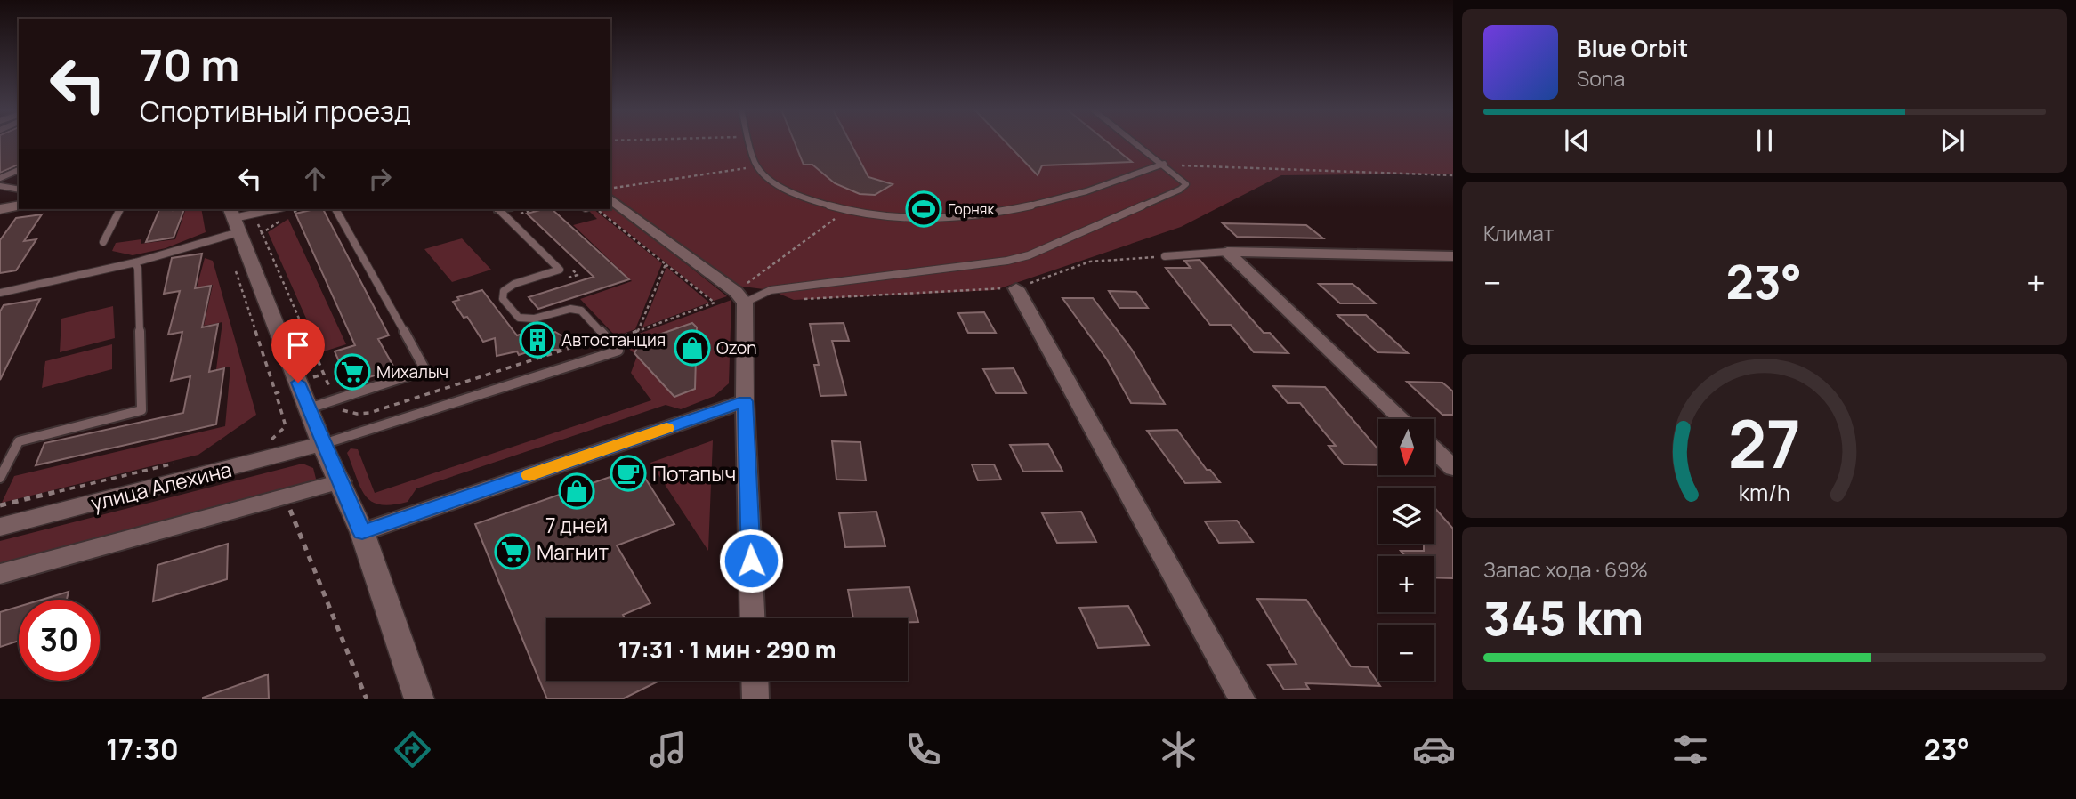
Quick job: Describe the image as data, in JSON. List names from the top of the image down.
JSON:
{
  "streets": {
    "main road": ["улица Алехина"]
  },
  "places": {
    "sports": ["Горняк"],
    "building": ["Автостанция"],
    "shop": ["Ozon", "7 дней"],
    "supermarket": ["Михалыч", "Магнит"],
    "cafe": ["Потапыч"]
  },
  "north": "bottom",
  "page": {
    "turn": ["70 m", "Спортивный проезд"],
    "song": ["Blue Orbit", "Sona"],
    "tile": [
      "Климат",
      ["Запас хода · 69%", "345 km"]
    ],
    "heat": ["−", "23°", "+"],
    "map_buttons": ["+", "−"],
    "limit": "30",
    "trip": "17:31 · 1 мин · 290 m",
    "tabs": ["17:30", "23°"],
    "gauge": ["27", "km/h"]
  }
}
